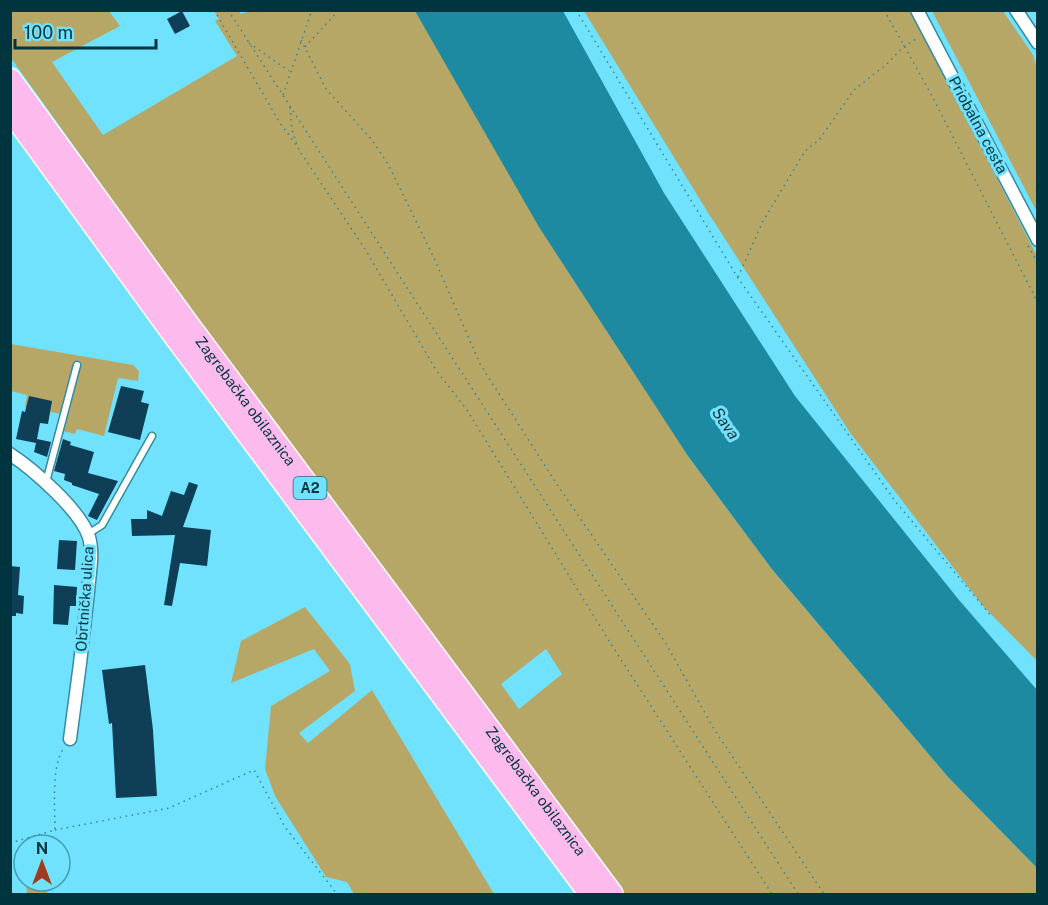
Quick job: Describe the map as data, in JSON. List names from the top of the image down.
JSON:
{
  "streets": {
    "highway": ["Zagrebačka obilaznica", "A2"],
    "street": ["Priobalna cesta", "Obrtnička ulica"]
  },
  "water": ["Sava"],
  "scale_bar": "100 m",
  "north": "top"
}
